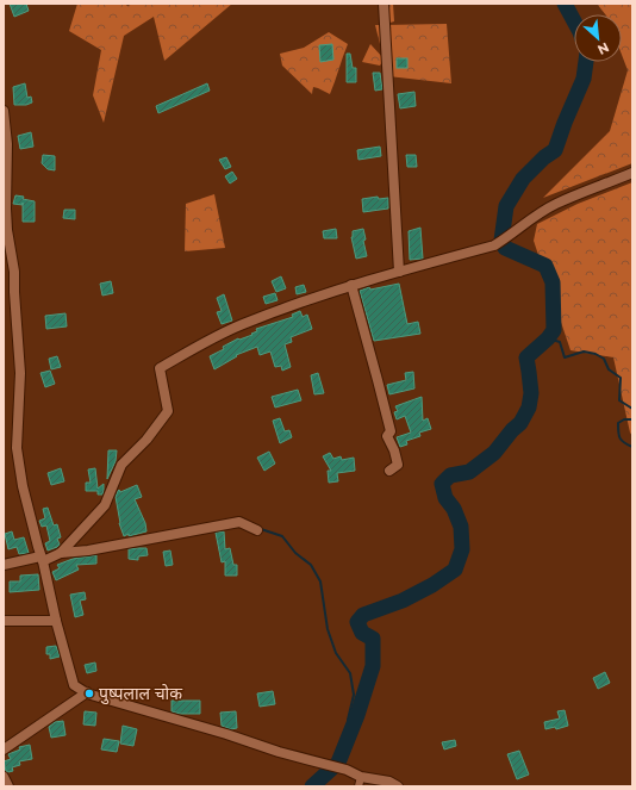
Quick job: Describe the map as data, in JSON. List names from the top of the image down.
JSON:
{
  "places": ["पुष्पलाल चोक"],
  "north": "bottom right"
}
